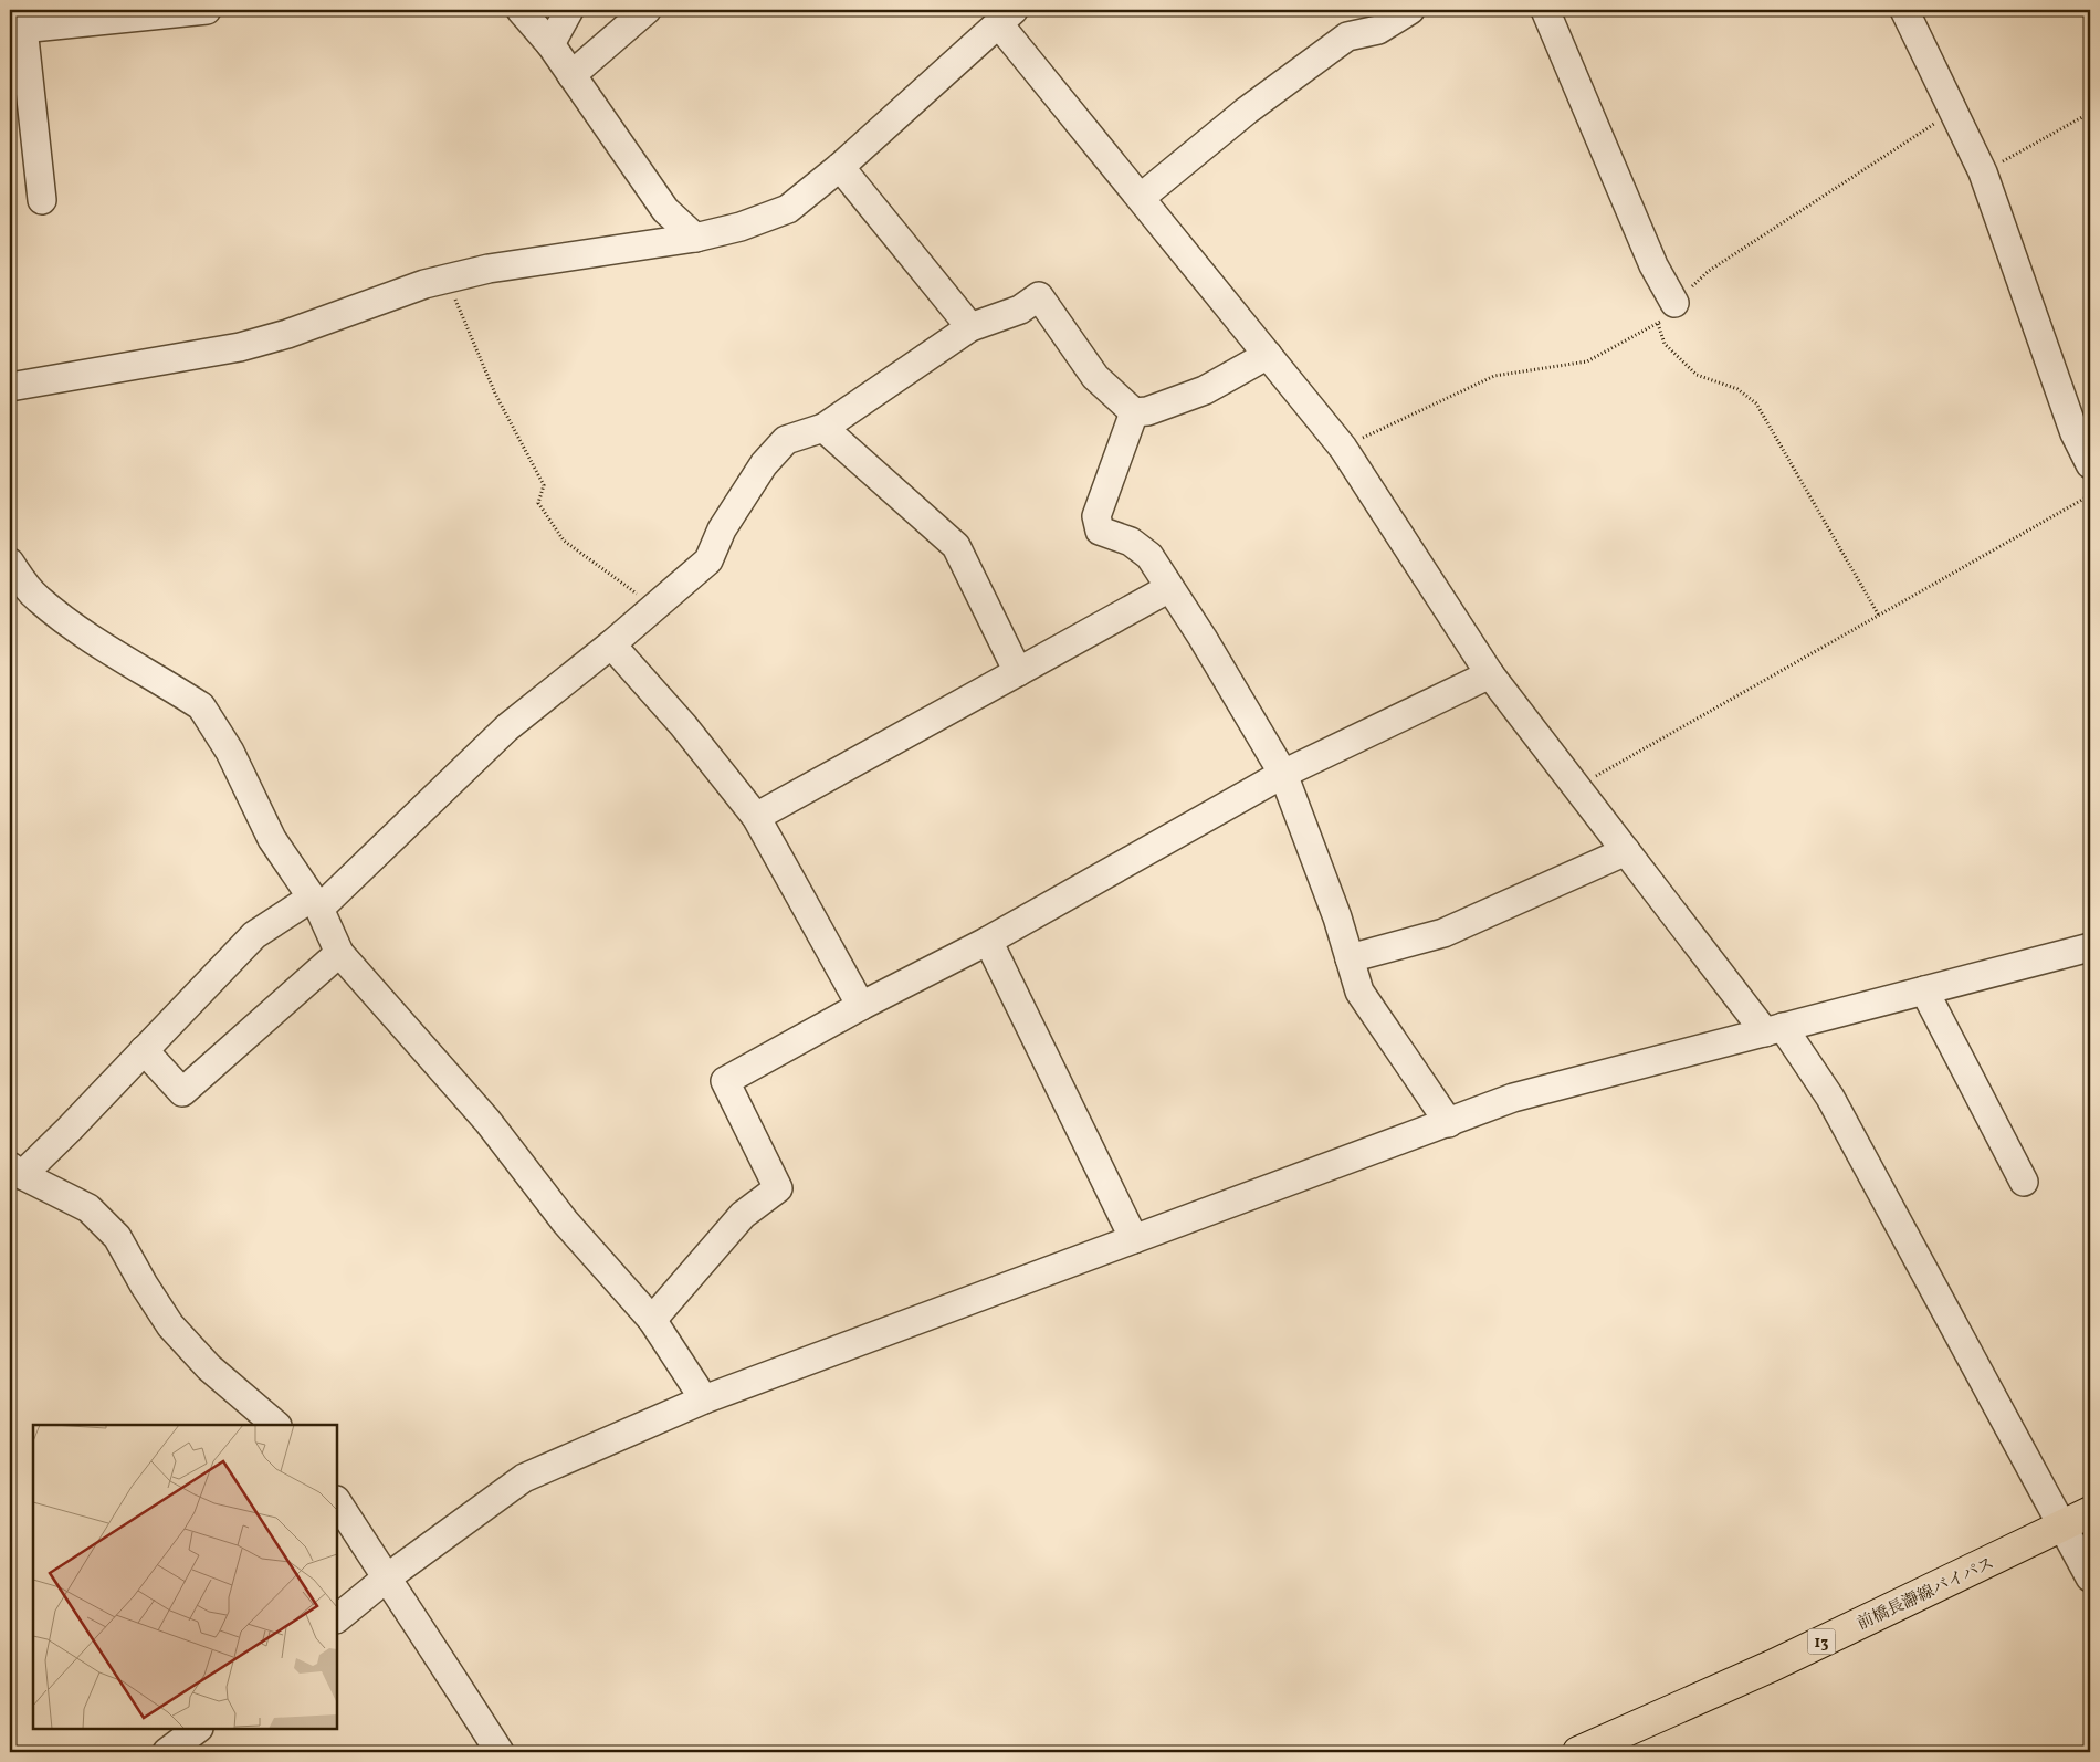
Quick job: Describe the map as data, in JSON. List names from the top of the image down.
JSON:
{
  "streets": {
    "main road": ["前橋長瀞線バイパス", "13"]
  }
}
